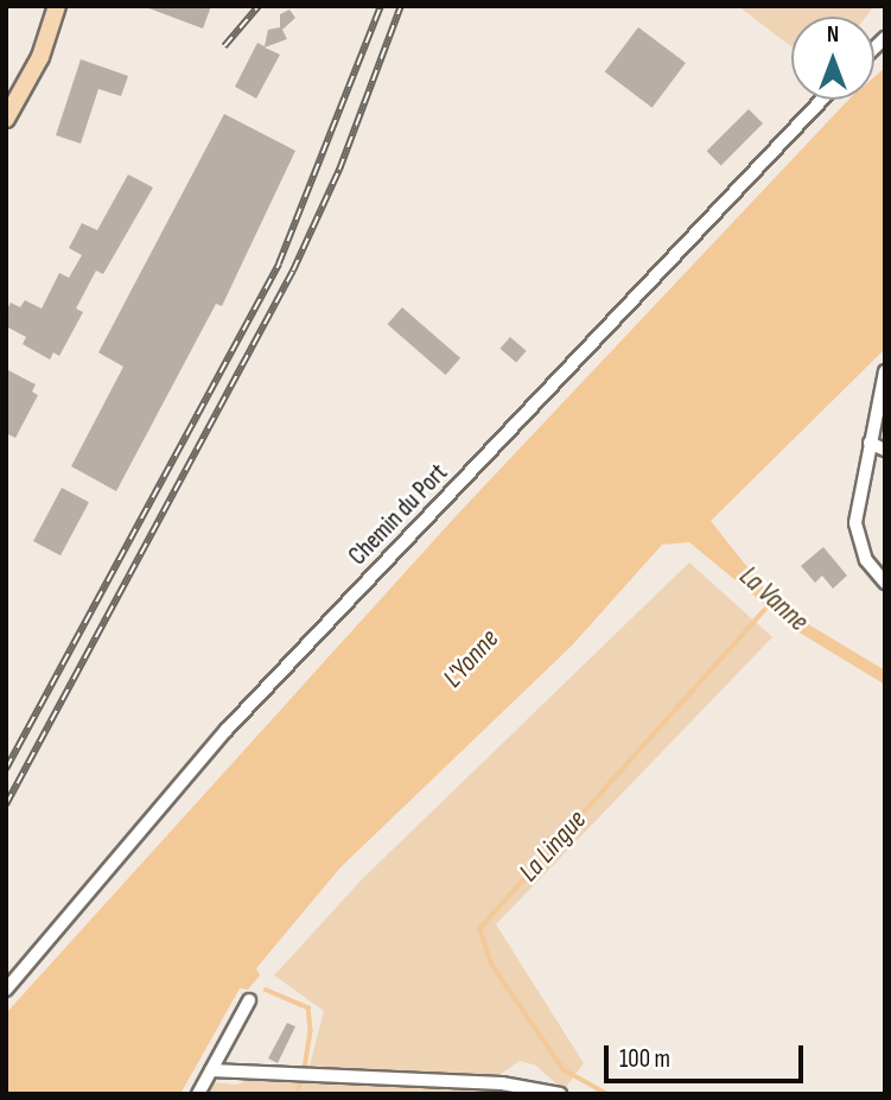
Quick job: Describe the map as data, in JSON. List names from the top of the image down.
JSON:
{
  "streets": {
    "street": ["Chemin du Port"]
  },
  "water": ["La Vanne", "L'Yonne", "La Lingue"],
  "scale_bar": "100 m",
  "north": "top"
}
